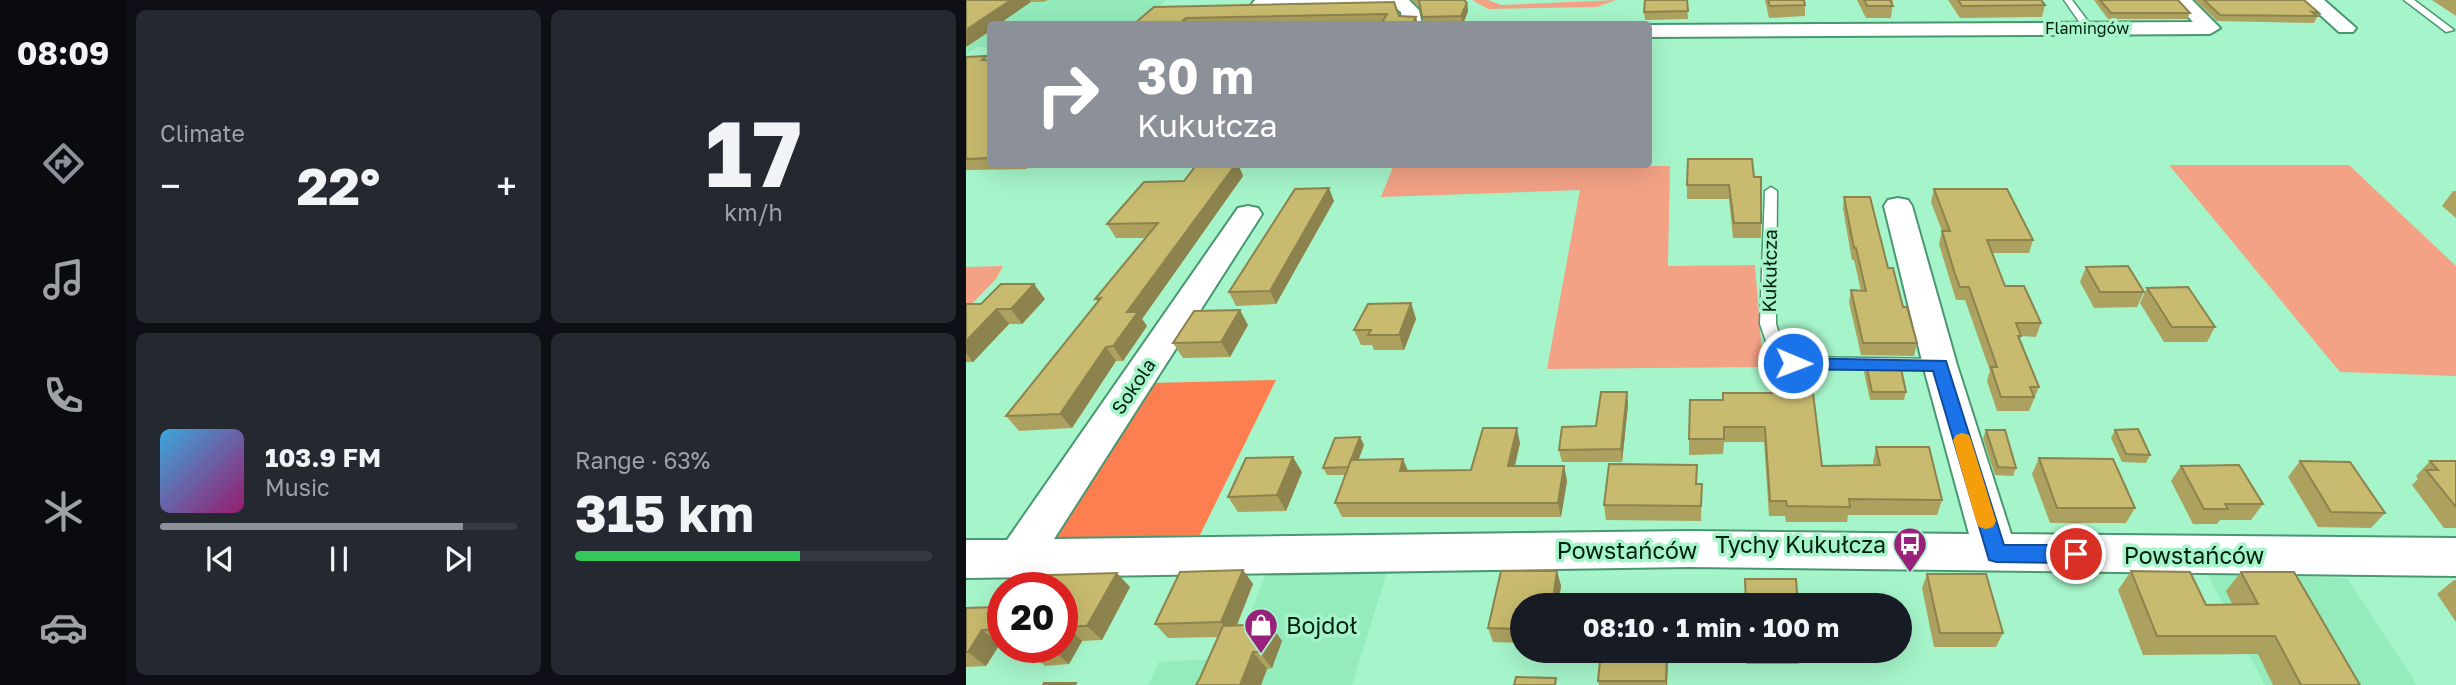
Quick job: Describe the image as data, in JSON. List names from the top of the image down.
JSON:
{
  "streets": {
    "street": ["Flamingów", "Sokola", "Powstańców"],
    "lane": ["Kukułcza"]
  },
  "crossings": [
    ["Sokola", "Powstańców"]
  ],
  "places": {
    "bus stop": ["Tychy Kukułcza"],
    "shop": ["Bojdoł"]
  },
  "page": {
    "tabs": "08:09",
    "tile": [
      "Climate",
      ["17", "km/h"],
      ["Range · 63%", "315 km"]
    ],
    "turn": ["30 m", "Kukułcza"],
    "heat": ["−", "22°", "+"],
    "song": ["103.9 FM", "Music"],
    "limit": "20",
    "trip": "08:10 · 1 min · 100 m"
  }
}
